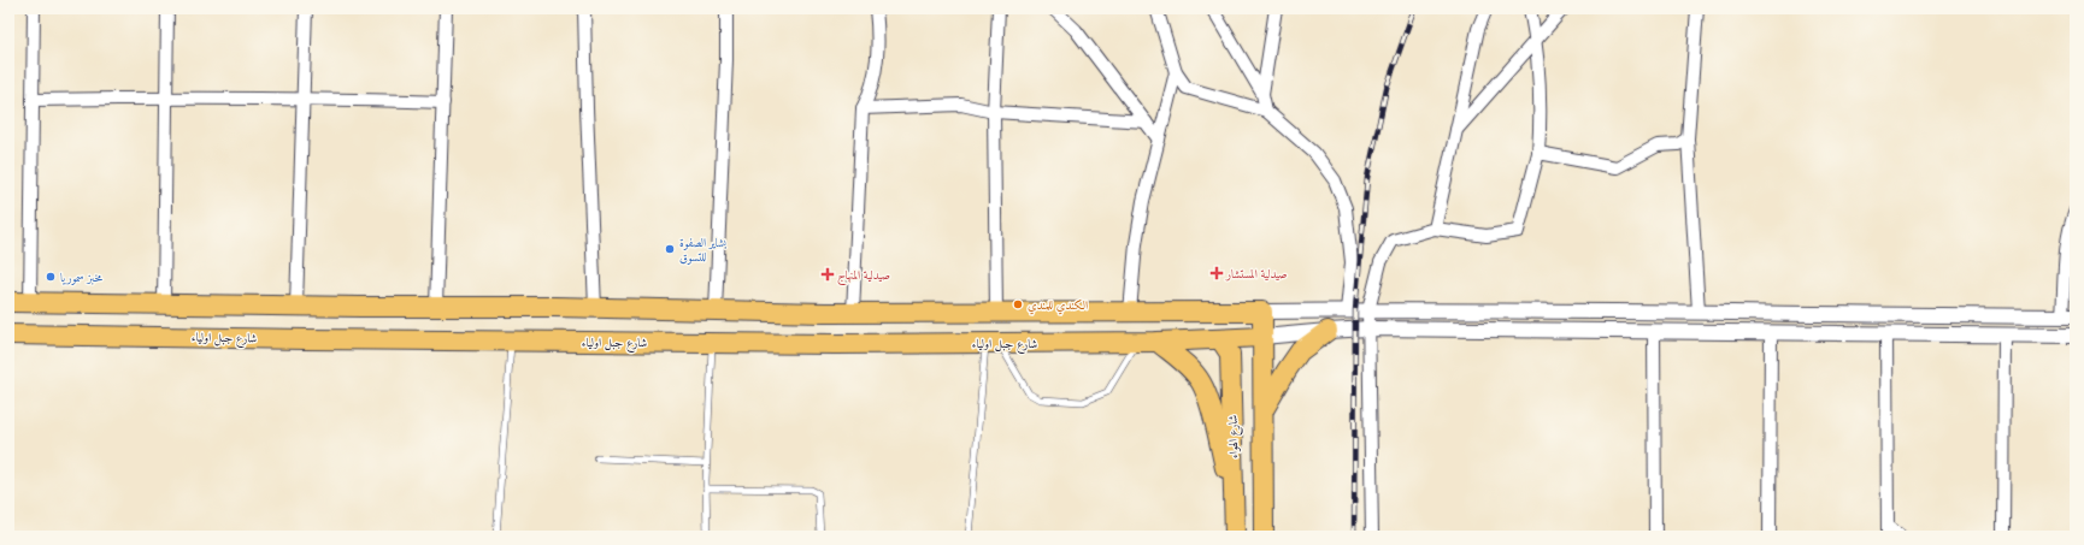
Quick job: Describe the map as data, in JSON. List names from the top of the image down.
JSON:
{
  "streets": {
    "highway": ["شارع جبل اولياء", "شارع الهواء"]
  },
  "crossings": [
    ["شارع جبل اولياء", "شارع الهواء"]
  ],
  "places": {
    "other": ["بشاير الصفوة للتسوق", "مخبز سموريا", "الكندي للمندي"],
    "health": ["صيدلية المستشار", "صيدلية المنهاج"]
  }
}
